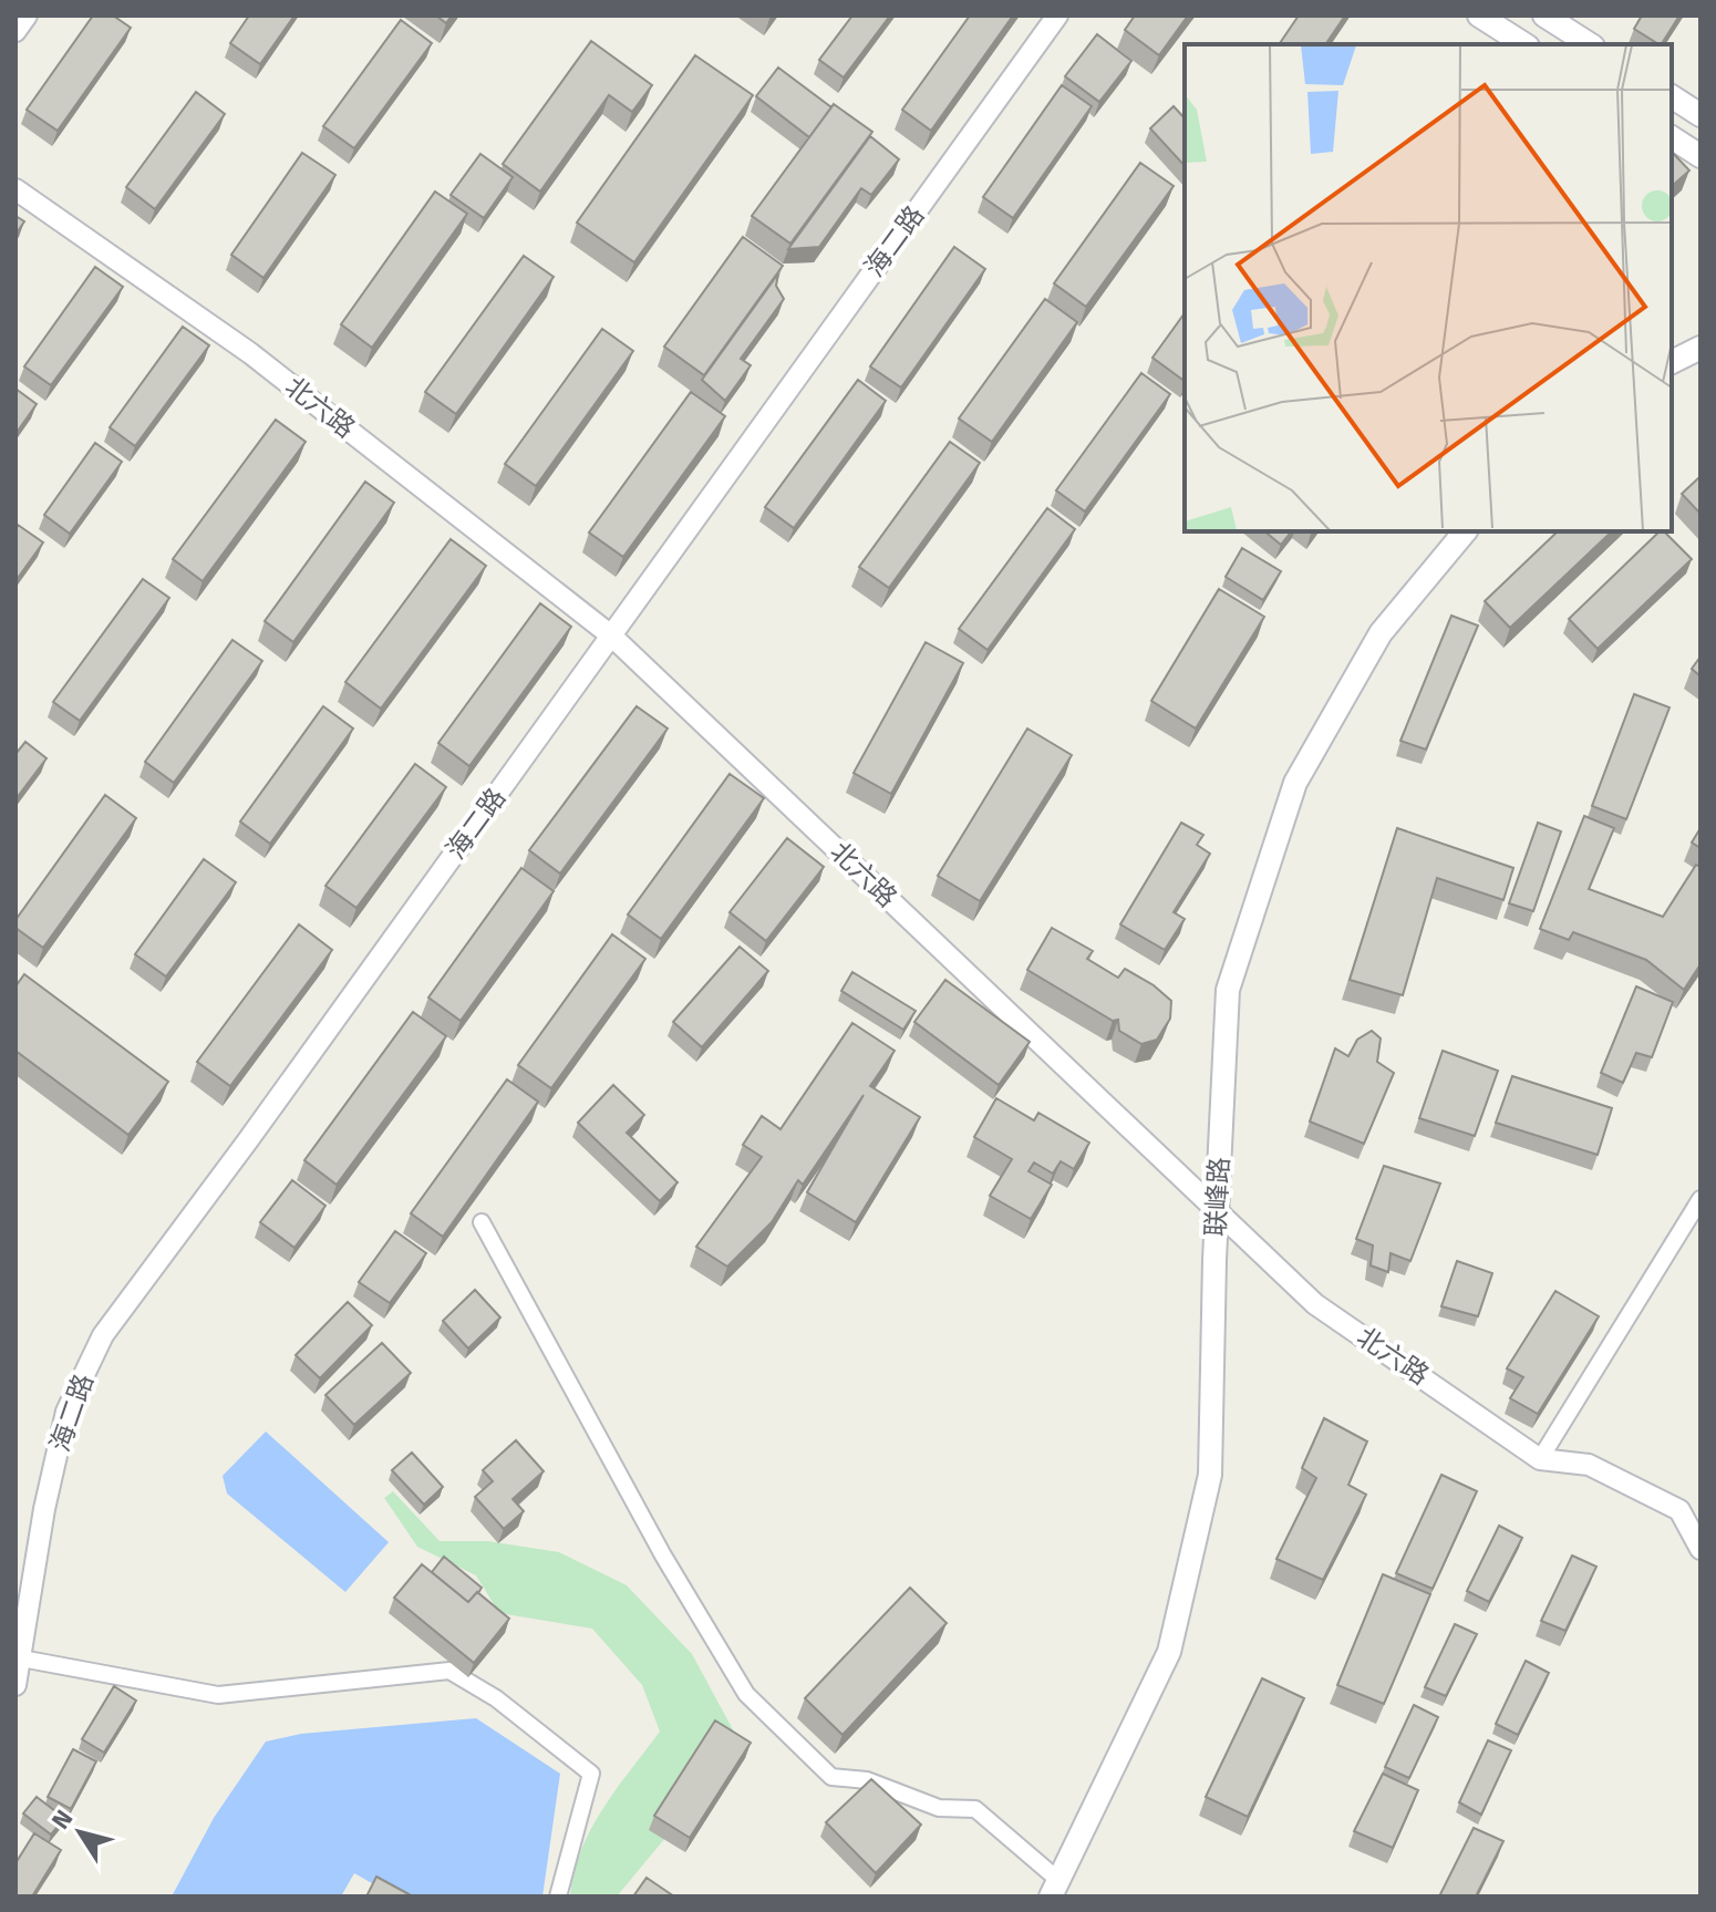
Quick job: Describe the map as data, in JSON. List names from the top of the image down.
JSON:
{
  "streets": {
    "main road": ["联峰路"],
    "street": ["海二路", "北六路"]
  },
  "crossings": [
    ["海二路", "北六路"],
    ["北六路", "联峰路"]
  ],
  "north": "top left"
}
